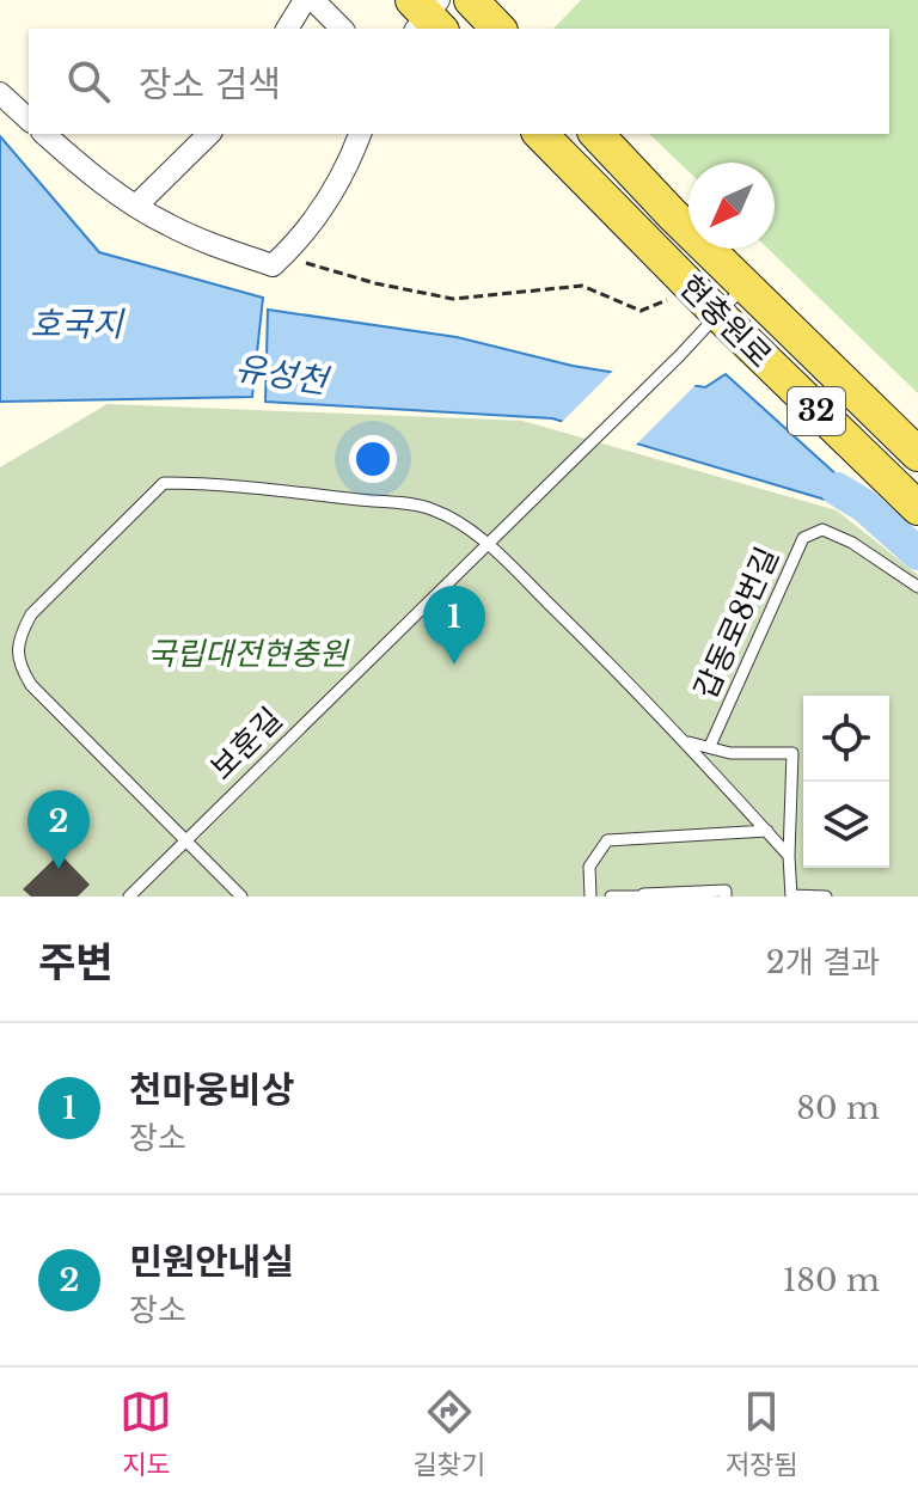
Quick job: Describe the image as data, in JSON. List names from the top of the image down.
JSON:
{
  "streets": {
    "main road": ["현충원로", "32"],
    "lane": ["갑동로8번길", "보훈길"]
  },
  "crossings": [
    ["현충원로", "보훈길"]
  ],
  "water": ["호국지", "유성천"],
  "parks": ["국립대전현충원"],
  "north": "bottom left",
  "page": {
    "search": "장소 검색",
    "pins": ["1", "2"],
    "heading": ["주변", "2개 결과"],
    "list": [
      {
        "mark": "1",
        "name": "천마웅비상",
        "note": "장소",
        "value": "80 m"
      },
      {
        "mark": "2",
        "name": "민원안내실",
        "note": "장소",
        "value": "180 m"
      }
    ],
    "nav": ["지도", "길찾기", "저장됨"]
  }
}
